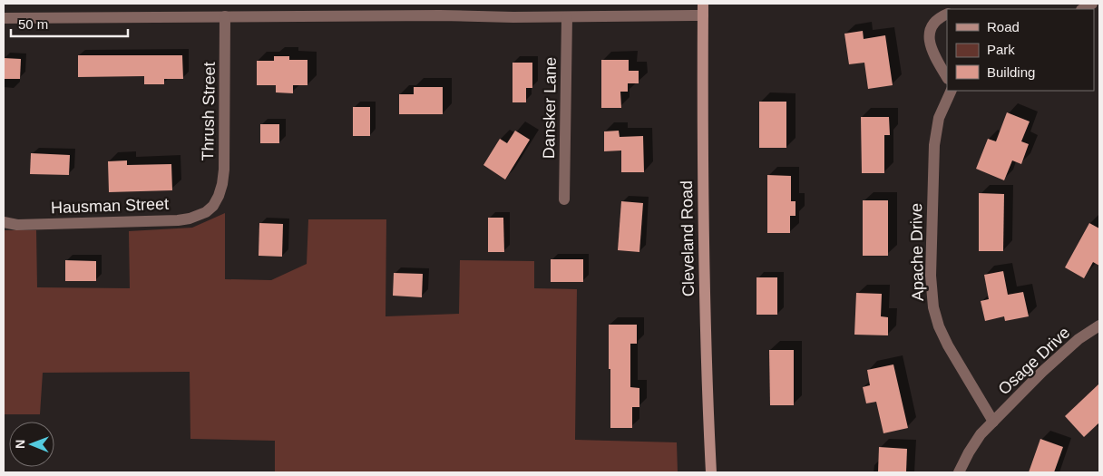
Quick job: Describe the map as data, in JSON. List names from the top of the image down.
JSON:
{
  "streets": {
    "main road": ["Cleveland Road"],
    "street": [
      "Dansker Lane",
      "Thrush Street",
      "Hausman Street",
      "Apache Drive",
      "Osage Drive"
    ]
  },
  "crossings": [
    ["Thrush Street", "Hausman Street"],
    ["Apache Drive", "Osage Drive"]
  ],
  "legend": ["Road", "Park", "Building"],
  "scale_bar": "50 m",
  "north": "left"
}
